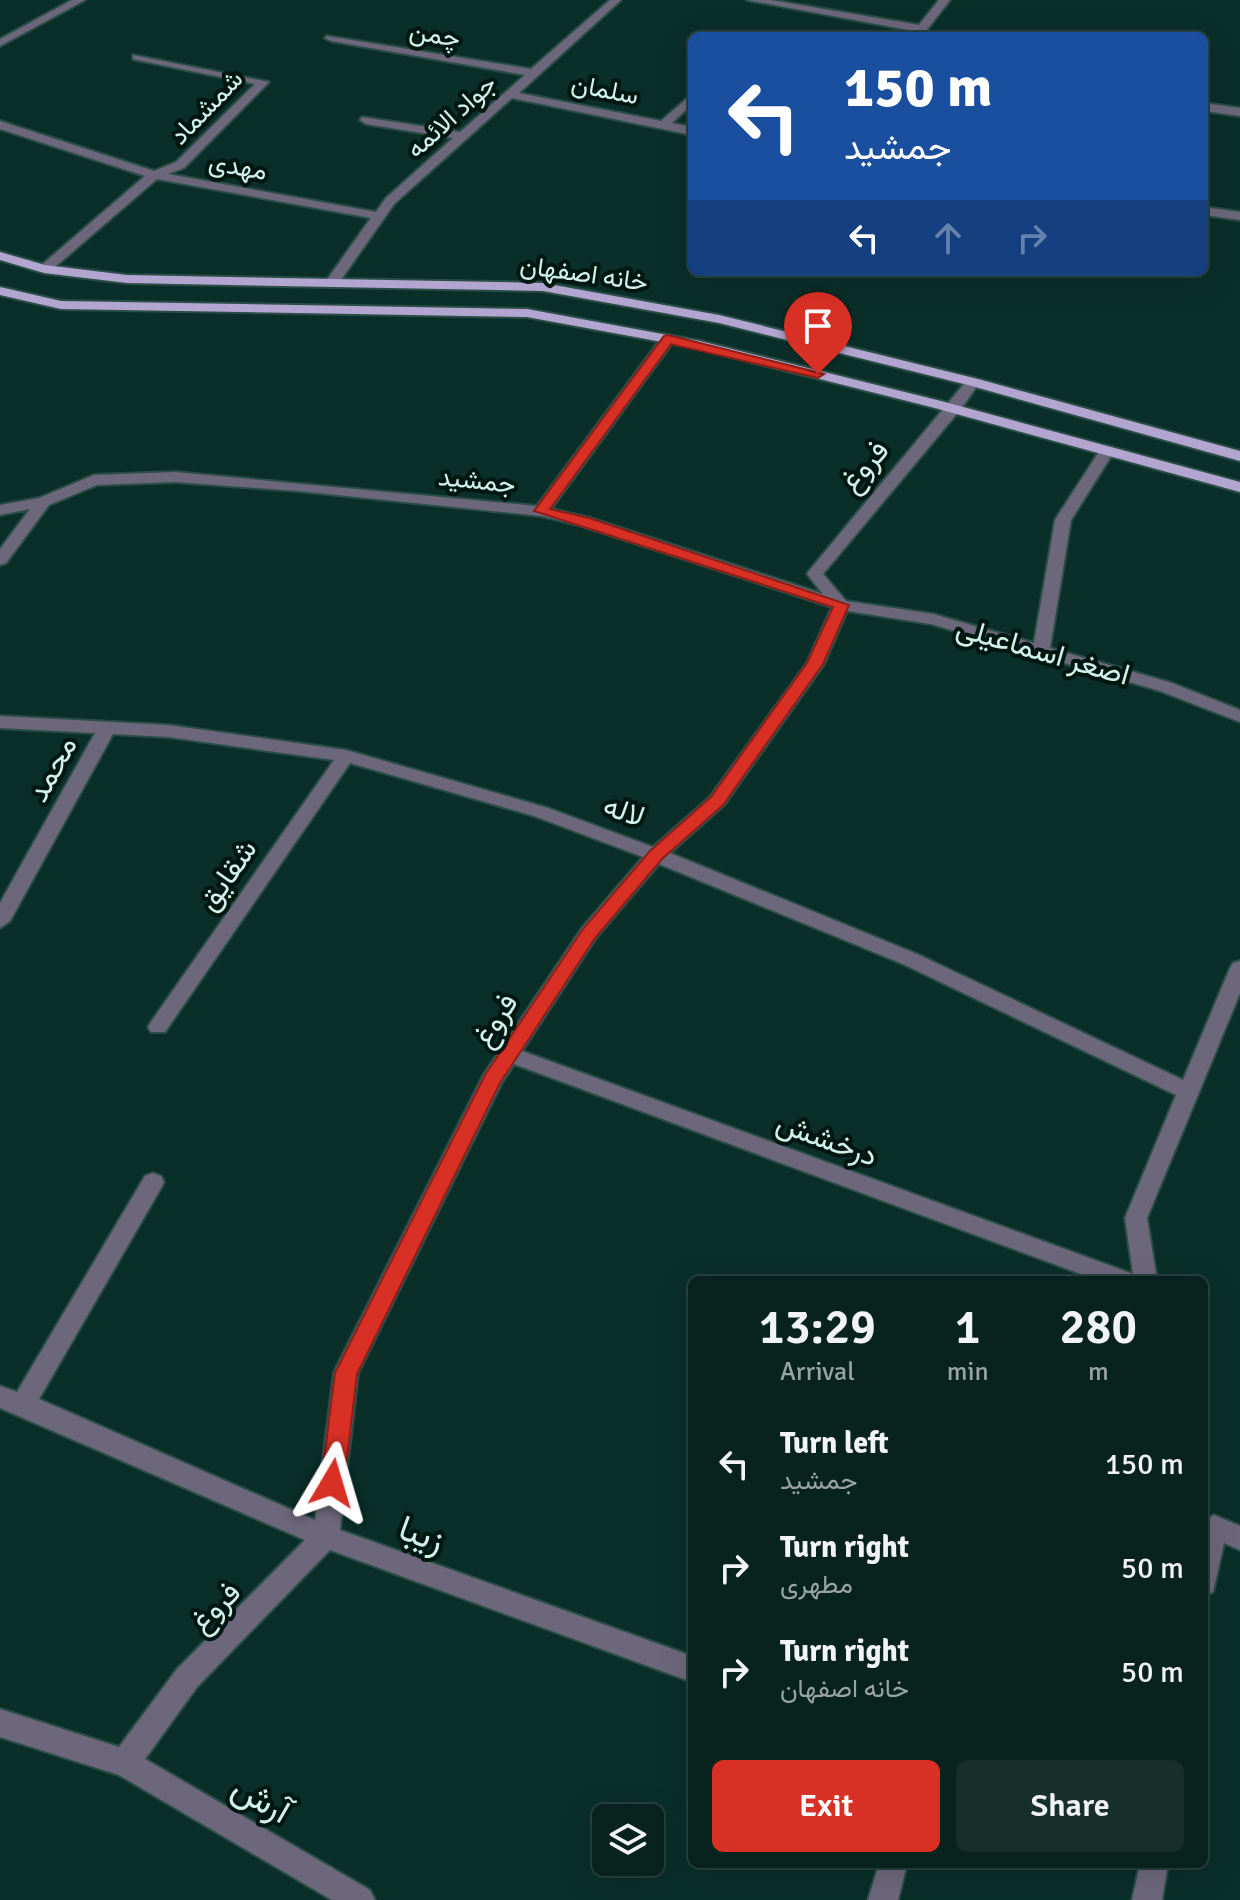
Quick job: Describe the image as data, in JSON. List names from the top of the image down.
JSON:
{
  "streets": {
    "main road": ["خانه اصفهان"],
    "street": [
      "چمن",
      "سلمان",
      "شمشماد",
      "جواد الائمه",
      "مهدی",
      "فروغ",
      "جمشید",
      "اصغر اسماعیلی",
      "محمد",
      "لاله",
      "شقایق",
      "درخشش",
      "زیبا",
      "آرش"
    ]
  },
  "crossings": [
    ["چمن", "جواد الائمه"],
    ["سلمان", "جواد الائمه"],
    ["شمشماد", "مهدی"],
    ["شمشماد", "خانه اصفهان"],
    ["جواد الائمه", "مهدی"],
    ["جواد الائمه", "خانه اصفهان"],
    ["خانه اصفهان", "فروغ"],
    ["فروغ", "جمشید"],
    ["فروغ", "اصغر اسماعیلی"],
    ["فروغ", "لاله"],
    ["فروغ", "درخشش"],
    ["فروغ", "زیبا"],
    ["فروغ", "آرش"],
    ["جمشید", "اصغر اسماعیلی"],
    ["محمد", "لاله"],
    ["لاله", "شقایق"]
  ],
  "page": {
    "turn": ["150 m", "جمشید"],
    "eta": [
      "13:29",
      "Arrival",
      "1",
      "min",
      "280",
      "m"
    ],
    "list": [
      {
        "name": "Turn left",
        "note": "جمشید",
        "value": "150 m"
      },
      {
        "name": "Turn right",
        "note": "مطهری",
        "value": "50 m"
      },
      {
        "name": "Turn right",
        "note": "خانه اصفهان",
        "value": "50 m"
      }
    ],
    "buttons": ["Exit", "Share"]
  }
}
